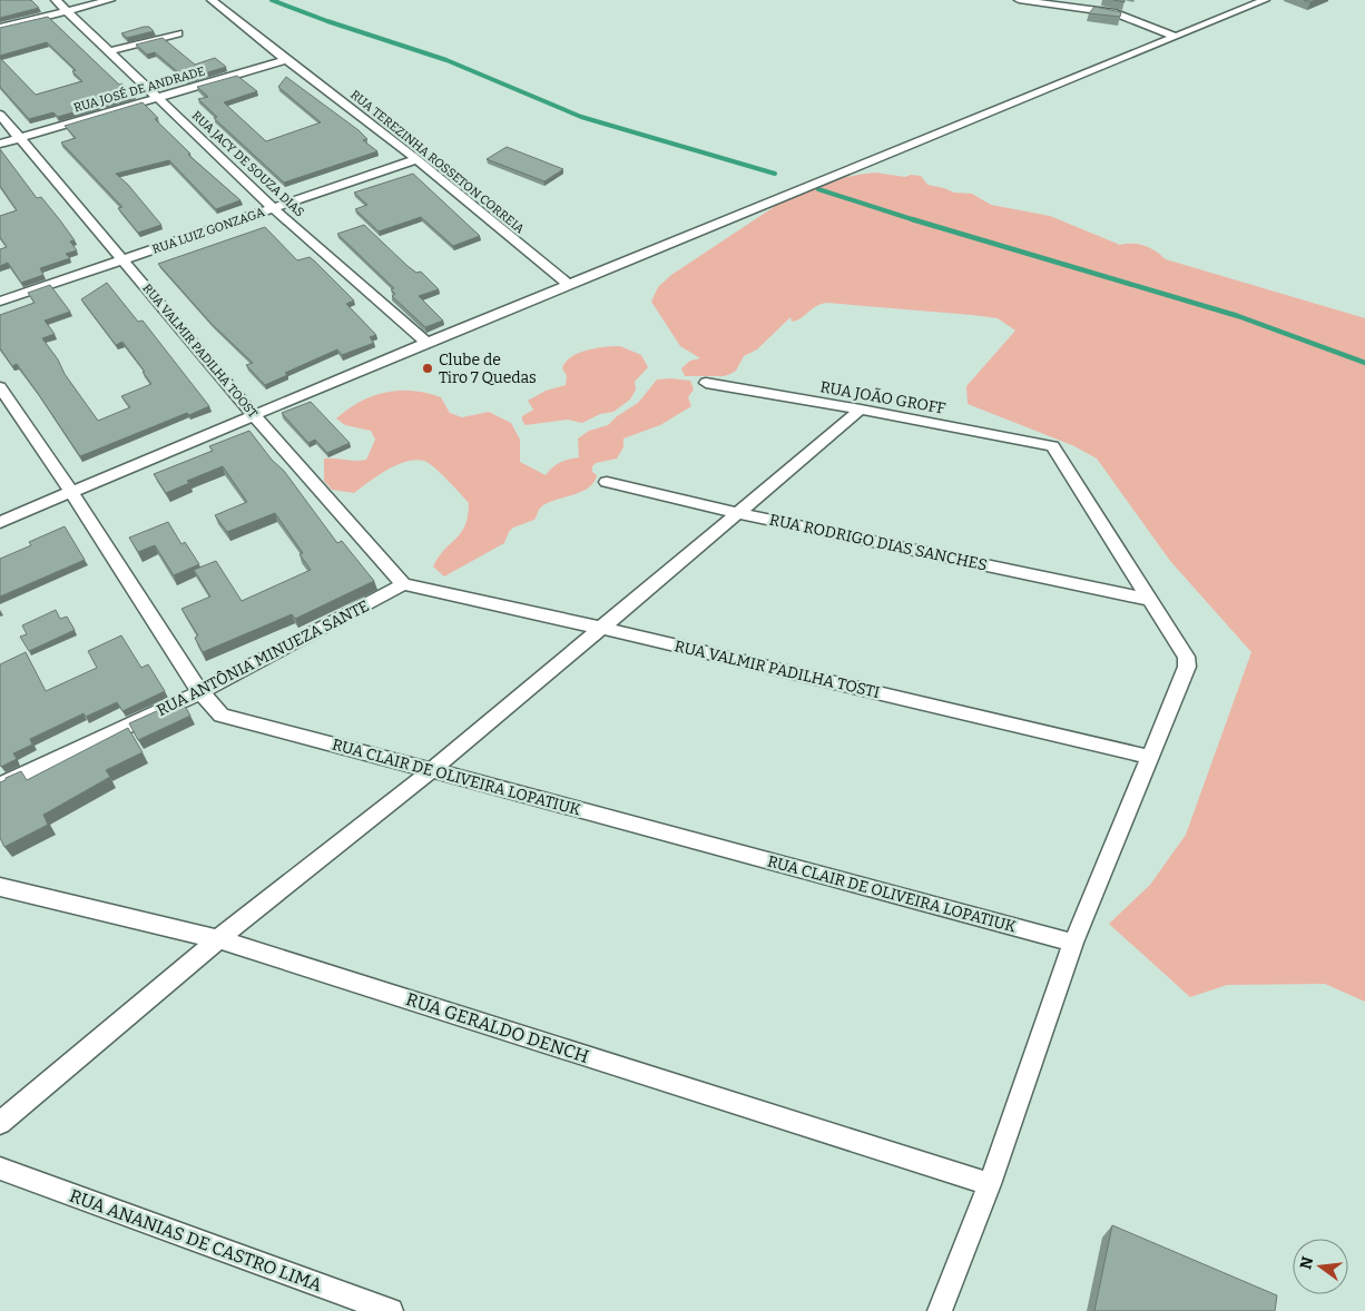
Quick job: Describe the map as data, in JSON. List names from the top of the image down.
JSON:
{
  "streets": {
    "street": [
      "RUA JOSÉ DE ANDRADE",
      "RUA TEREZINHA ROSSETON CORREIA",
      "RUA JACY DE SOUZA DIAS",
      "RUA LUIZ GONZAGA",
      "RUA VALMIR PADILHA TOOST",
      "RUA JOÃO GROFF",
      "RUA RODRIGO DIAS SANCHES",
      "RUA ANTÔNIA MINUEZA SANTE",
      "RUA VALMIR PADILHA TOSTI",
      "RUA CLAIR DE OLIVEIRA LOPATIUK",
      "RUA GERALDO DENCH",
      "RUA ANANIAS DE CASTRO LIMA"
    ]
  },
  "crossings": [
    ["RUA JOSÉ DE ANDRADE", "RUA TEREZINHA ROSSETON CORREIA"],
    ["RUA JOSÉ DE ANDRADE", "RUA JACY DE SOUZA DIAS"],
    ["RUA JOSÉ DE ANDRADE", "RUA VALMIR PADILHA TOOST"],
    ["RUA TEREZINHA ROSSETON CORREIA", "RUA LUIZ GONZAGA"],
    ["RUA JACY DE SOUZA DIAS", "RUA LUIZ GONZAGA"],
    ["RUA LUIZ GONZAGA", "RUA VALMIR PADILHA TOOST"],
    ["RUA VALMIR PADILHA TOOST", "RUA ANTÔNIA MINUEZA SANTE"],
    ["RUA VALMIR PADILHA TOOST", "RUA VALMIR PADILHA TOSTI"],
    ["RUA JOÃO GROFF", "RUA RODRIGO DIAS SANCHES"],
    ["RUA ANTÔNIA MINUEZA SANTE", "RUA VALMIR PADILHA TOSTI"],
    ["RUA ANTÔNIA MINUEZA SANTE", "RUA CLAIR DE OLIVEIRA LOPATIUK"]
  ],
  "places": ["Clube de Tiro 7 Quedas"],
  "north": "left"
}
